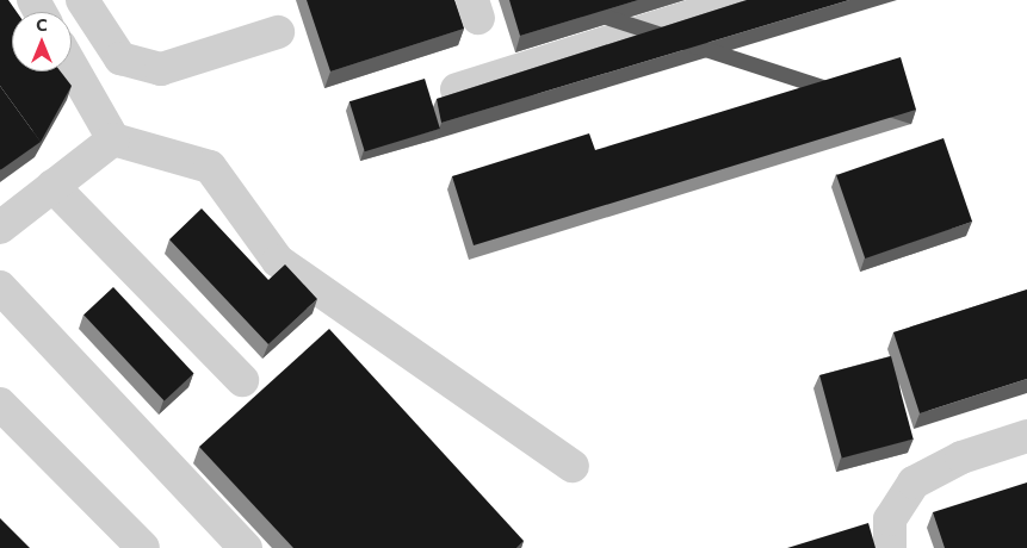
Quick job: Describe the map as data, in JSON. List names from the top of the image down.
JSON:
{
  "north": "top"
}
